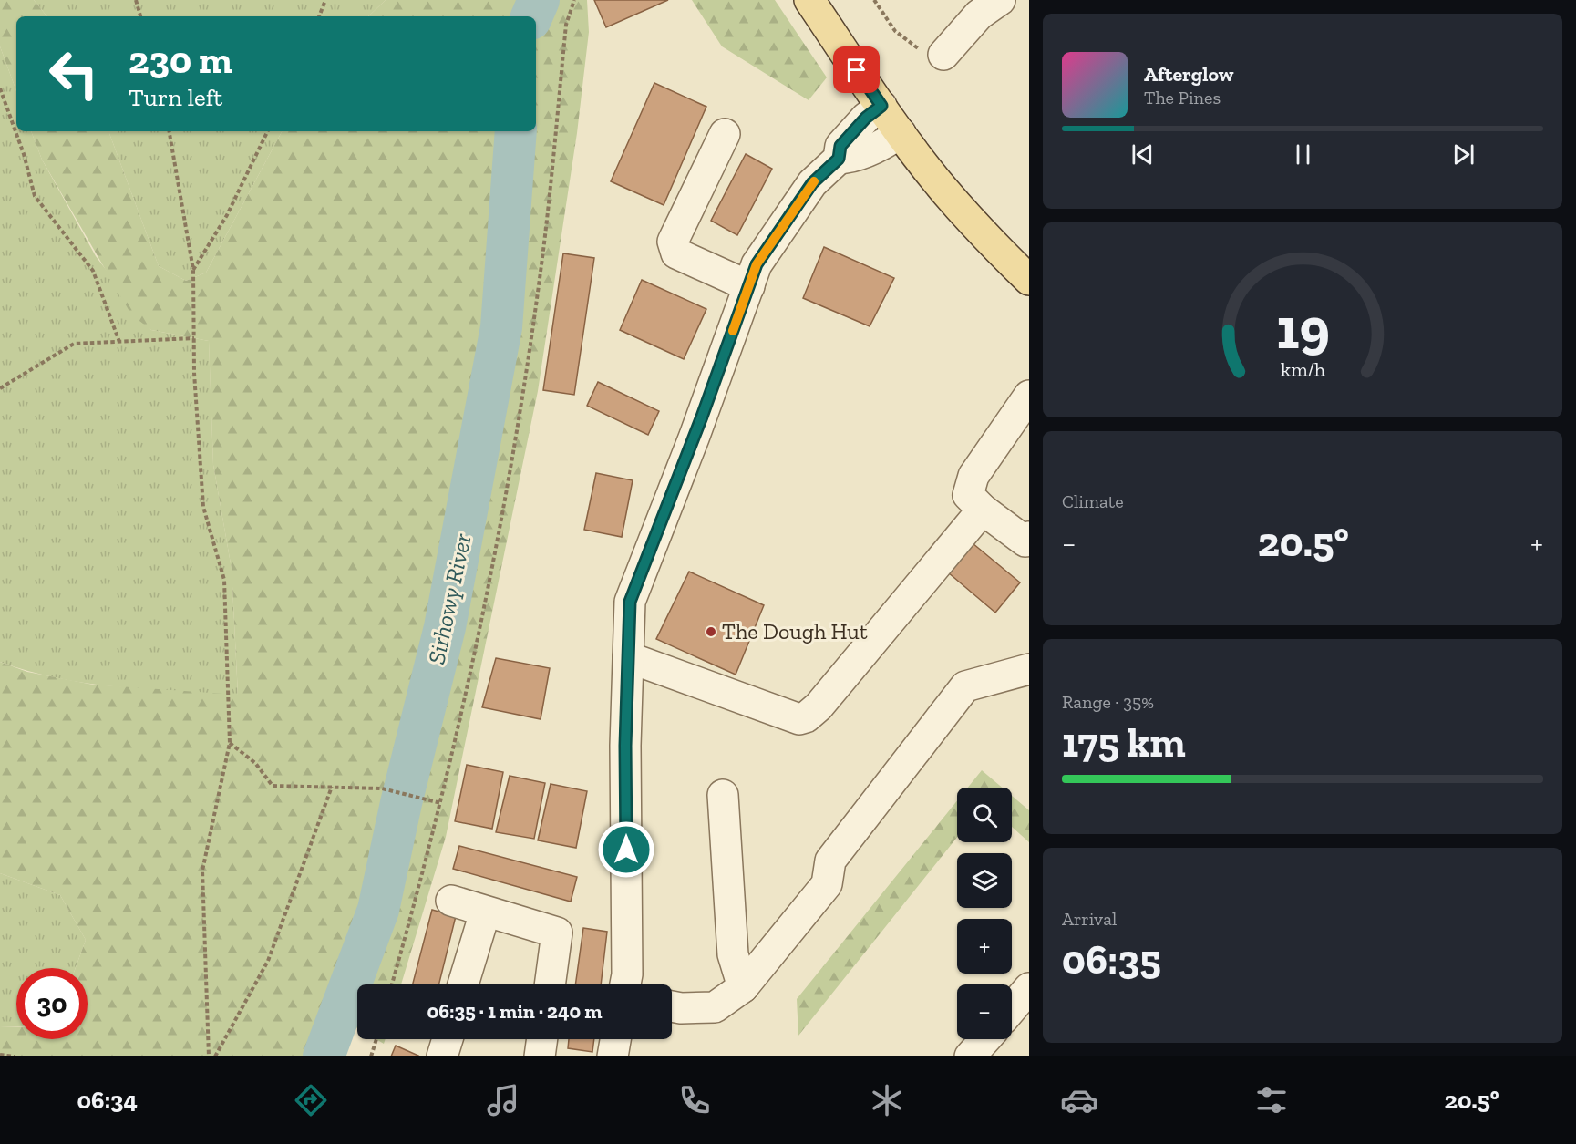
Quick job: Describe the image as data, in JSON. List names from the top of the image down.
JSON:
{
  "water": ["Sirhowy River"],
  "places": ["The Dough Hut"],
  "page": {
    "turn": ["230 m", "Turn left"],
    "song": ["Afterglow", "The Pines"],
    "tile": [
      "Climate",
      ["Range · 35%", "175 km"],
      ["Arrival", "06:35"]
    ],
    "heat": ["−", "20.5°", "+"],
    "map_buttons": ["+", "−"],
    "limit": "30",
    "trip": "06:35 · 1 min · 240 m",
    "tabs": ["06:34", "20.5°"],
    "gauge": ["19", "km/h"]
  }
}
